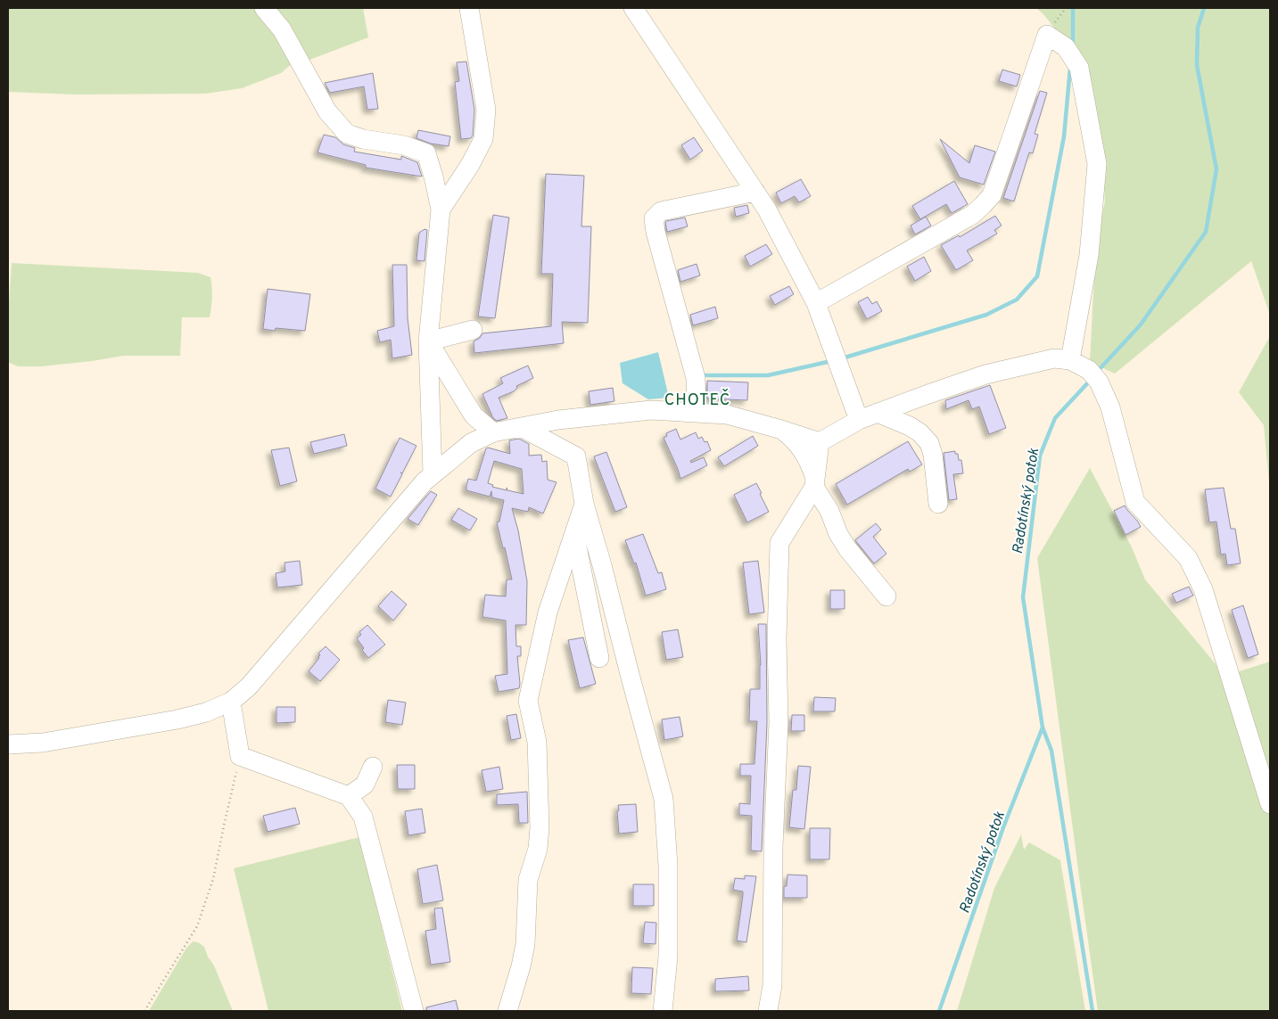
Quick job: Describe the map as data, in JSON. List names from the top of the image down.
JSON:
{
  "districts": ["CHOTEČ"],
  "water": ["Radotínský potok"]
}
